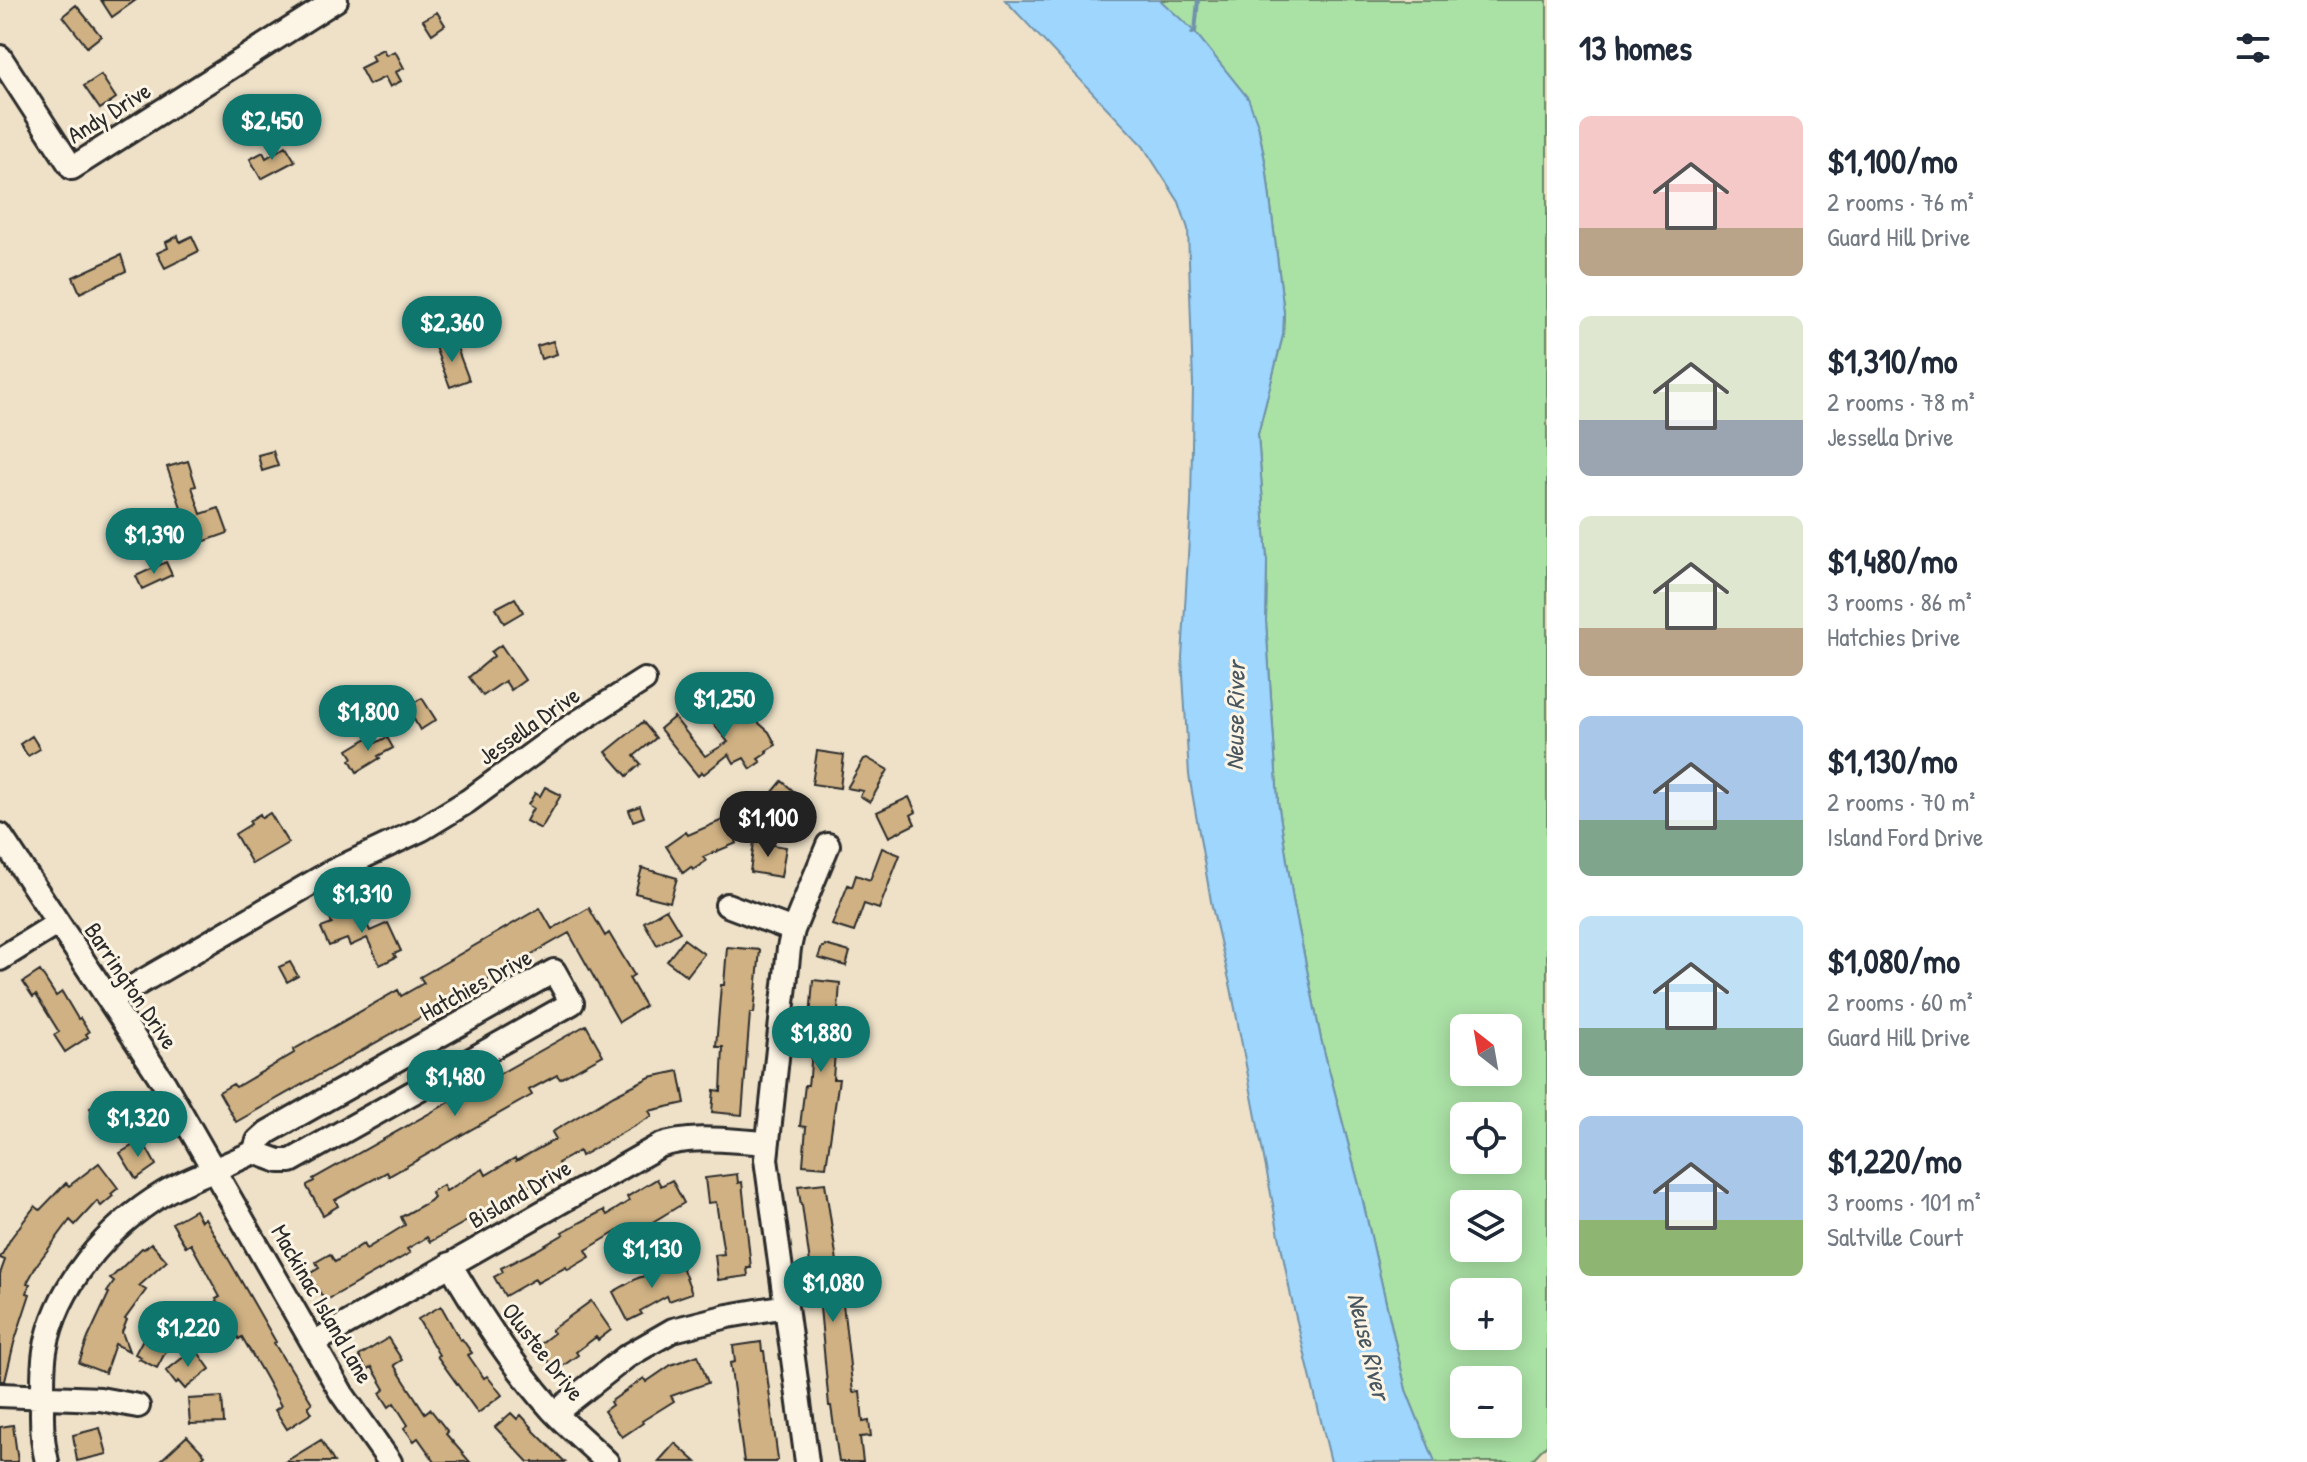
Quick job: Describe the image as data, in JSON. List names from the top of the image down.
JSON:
{
  "streets": {
    "street": [
      "Andy Drive",
      "Jessella Drive",
      "Hatchies Drive",
      "Barrington Drive",
      "Bisland Drive",
      "Mackinac Island Lane",
      "Olustee Drive"
    ]
  },
  "crossings": [
    ["Jessella Drive", "Barrington Drive"],
    ["Hatchies Drive", "Barrington Drive"],
    ["Hatchies Drive", "Mackinac Island Lane"],
    ["Barrington Drive", "Mackinac Island Lane"],
    ["Bisland Drive", "Mackinac Island Lane"],
    ["Bisland Drive", "Olustee Drive"]
  ],
  "water": ["Neuse River"],
  "north": "top left",
  "page": {
    "heading": "13 homes",
    "price": [
      "$2,450",
      "$2,360",
      "$1,390",
      "$1,250",
      "$1,800",
      "$1,100",
      "$1,310",
      "$1,880",
      "$1,480",
      "$1,320",
      "$1,130",
      "$1,080",
      "$1,220"
    ],
    "list": [
      {
        "name": "$1,100/mo",
        "note": "2 rooms · 76 m² · Guard Hill Drive"
      },
      {
        "name": "$1,310/mo",
        "note": "2 rooms · 78 m² · Jessella Drive"
      },
      {
        "name": "$1,480/mo",
        "note": "3 rooms · 86 m² · Hatchies Drive"
      },
      {
        "name": "$1,130/mo",
        "note": "2 rooms · 70 m² · Island Ford Drive"
      },
      {
        "name": "$1,080/mo",
        "note": "2 rooms · 60 m² · Guard Hill Drive"
      },
      {
        "name": "$1,220/mo",
        "note": "3 rooms · 101 m² · Saltville Court"
      }
    ],
    "map_buttons": ["+", "−"]
  }
}
